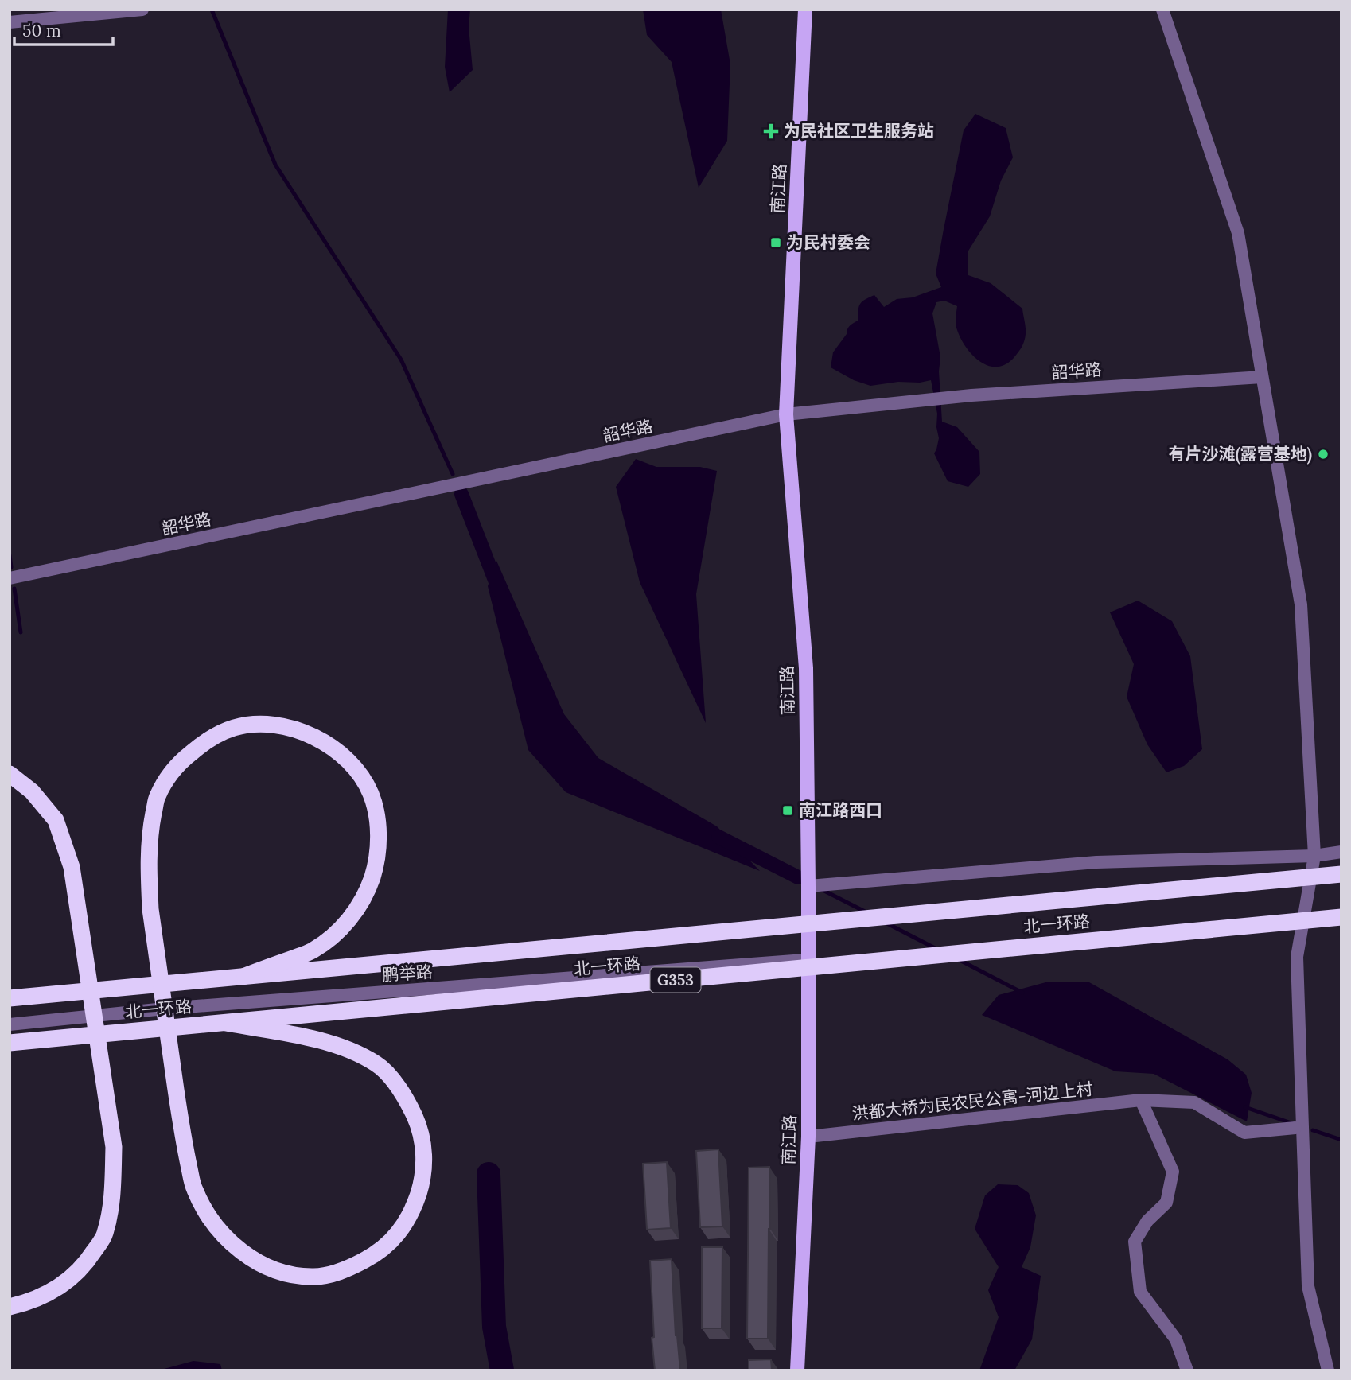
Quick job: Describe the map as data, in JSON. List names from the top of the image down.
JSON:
{
  "streets": {
    "highway": ["北一环路", "G353"],
    "main road": ["南江路"],
    "street": ["韶华路", "鹏举路", "洪都大桥为民农民公寓-河边上村"]
  },
  "crossings": [
    ["南江路", "韶华路"],
    ["南江路", "鹏举路"],
    ["南江路", "洪都大桥为民农民公寓-河边上村"]
  ],
  "places": {
    "health": ["为民社区卫生服务站"],
    "transit": ["为民村委会", "南江路西口"],
    "other": ["有片沙滩(露营基地)"]
  },
  "scale_bar": "50 m"
}
